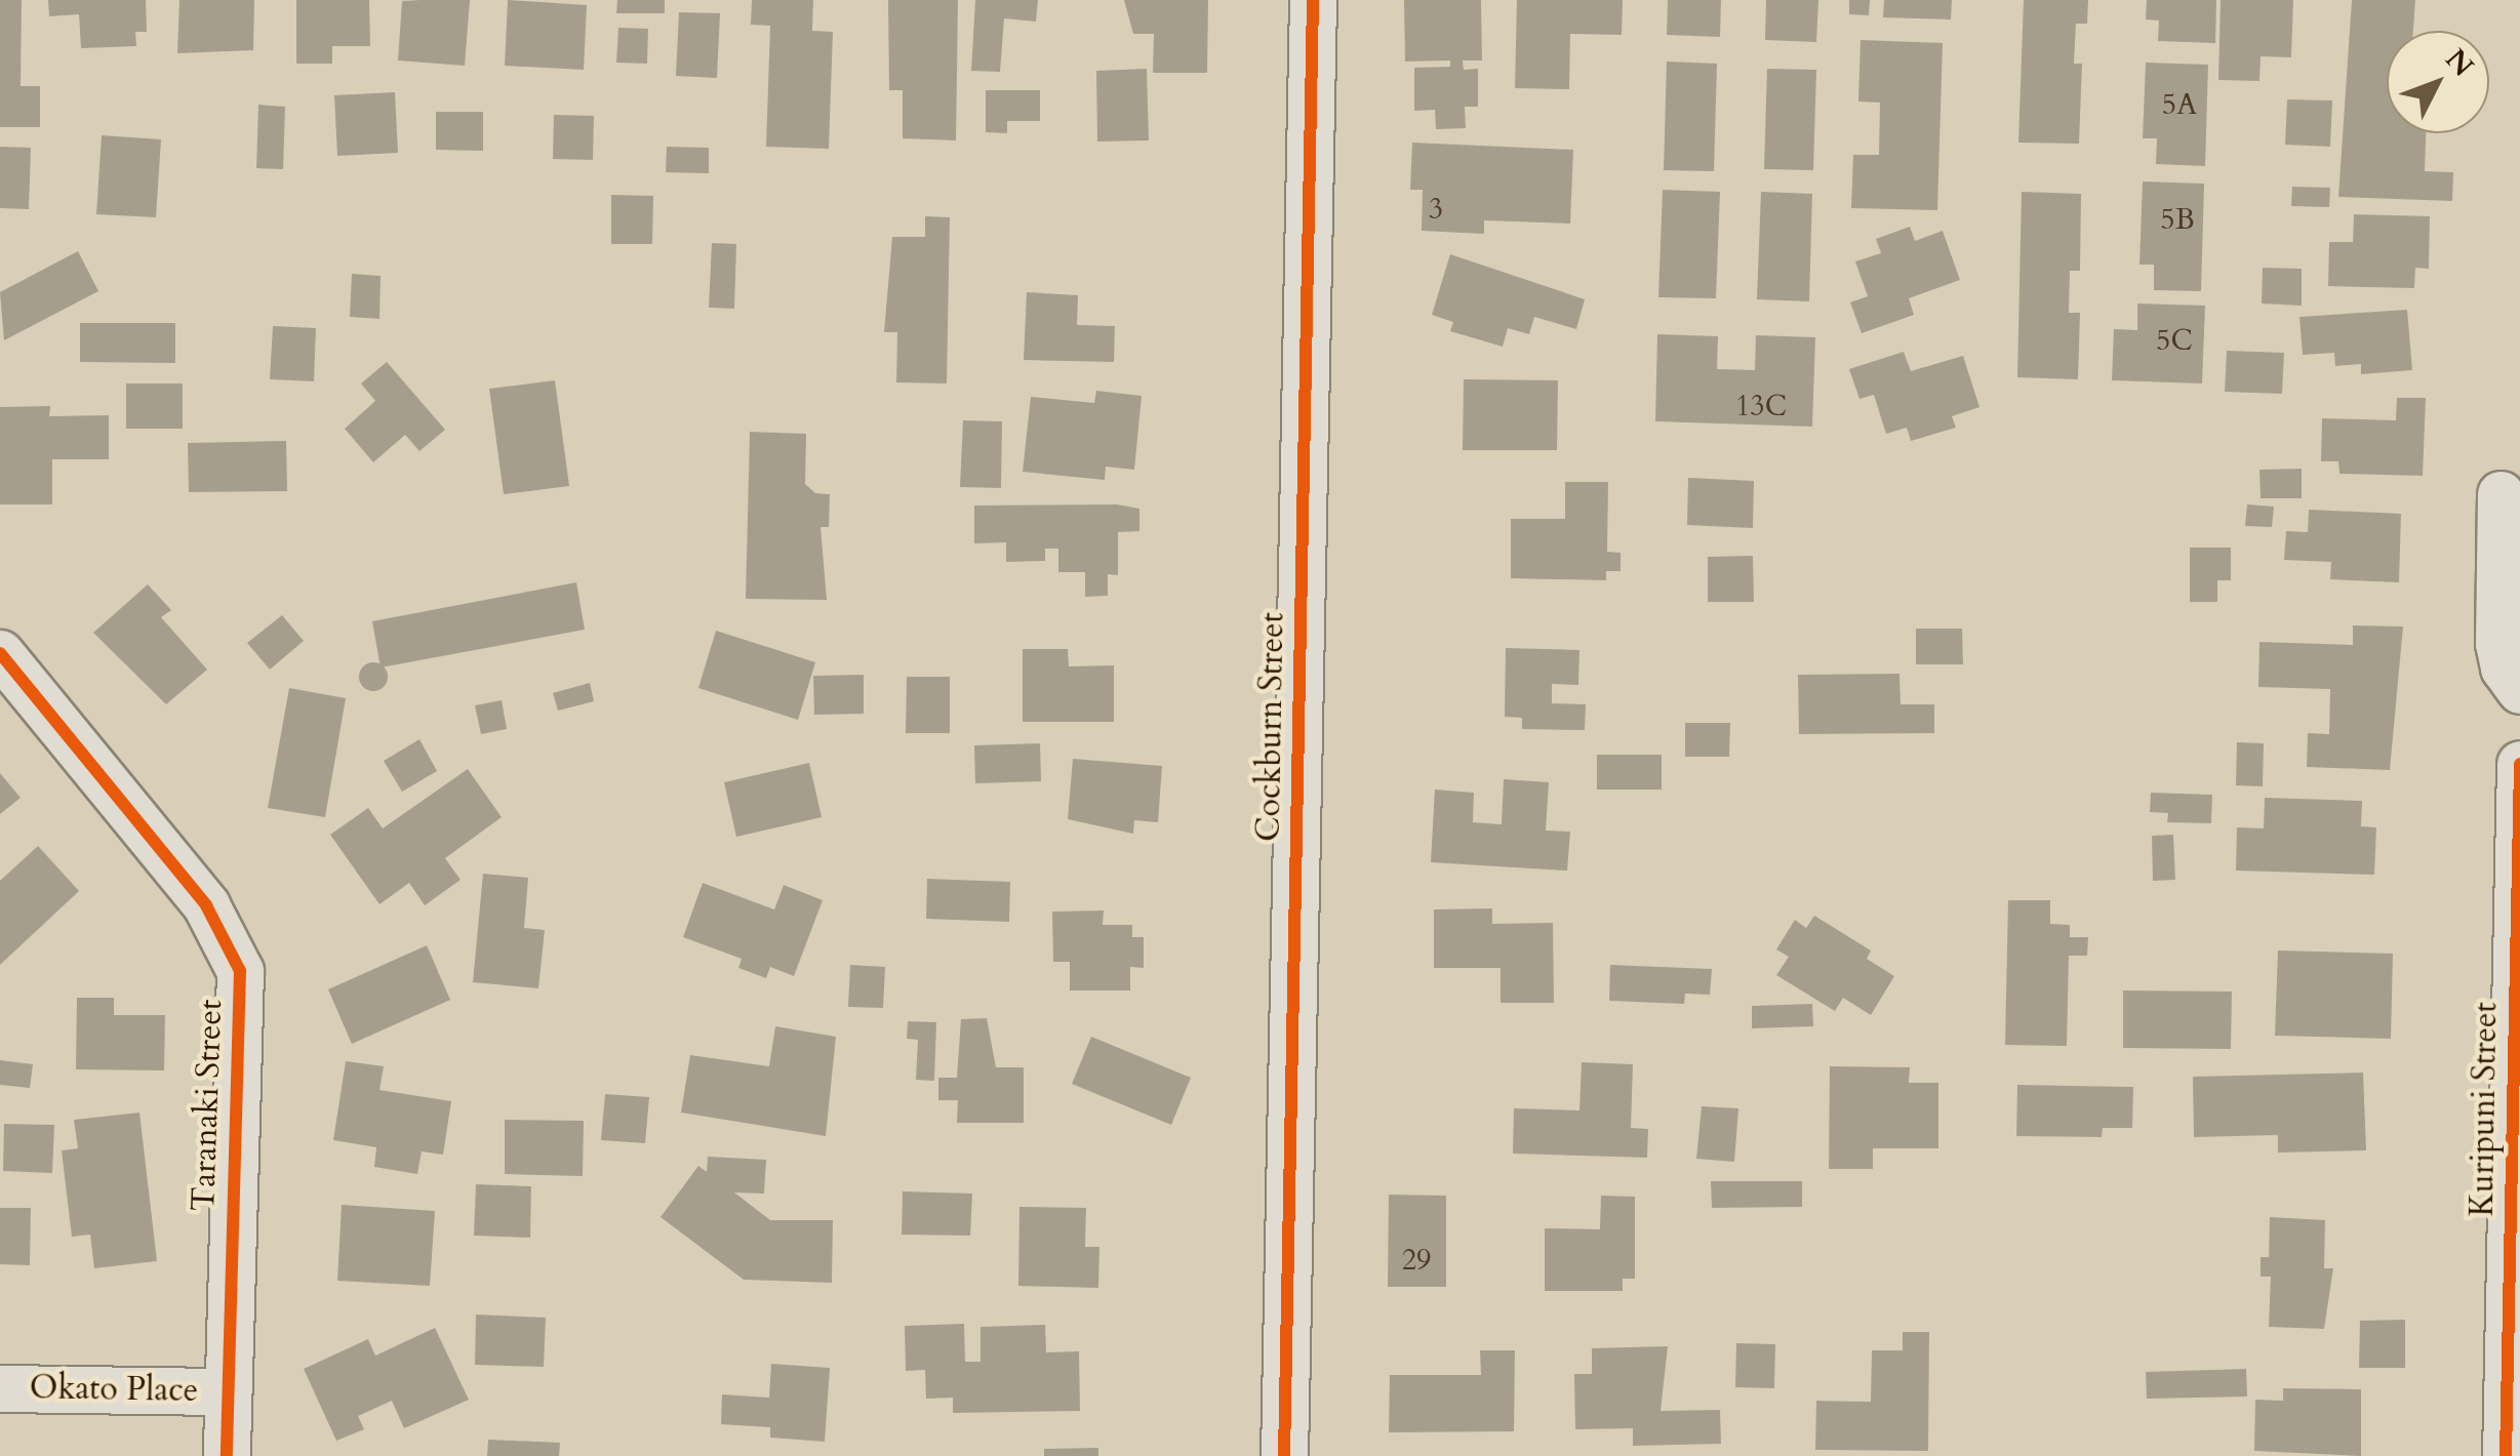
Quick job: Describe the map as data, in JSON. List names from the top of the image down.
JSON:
{
  "streets": {
    "street": [
      "Cockburn Street",
      "Taranaki Street",
      "Kuripuni Street",
      "Okato Place"
    ]
  },
  "crossings": [
    ["Taranaki Street", "Okato Place"]
  ],
  "house_numbers": [
    "5A",
    "3",
    "5B",
    "5C",
    "13C",
    "29"
  ],
  "north": "top right"
}
